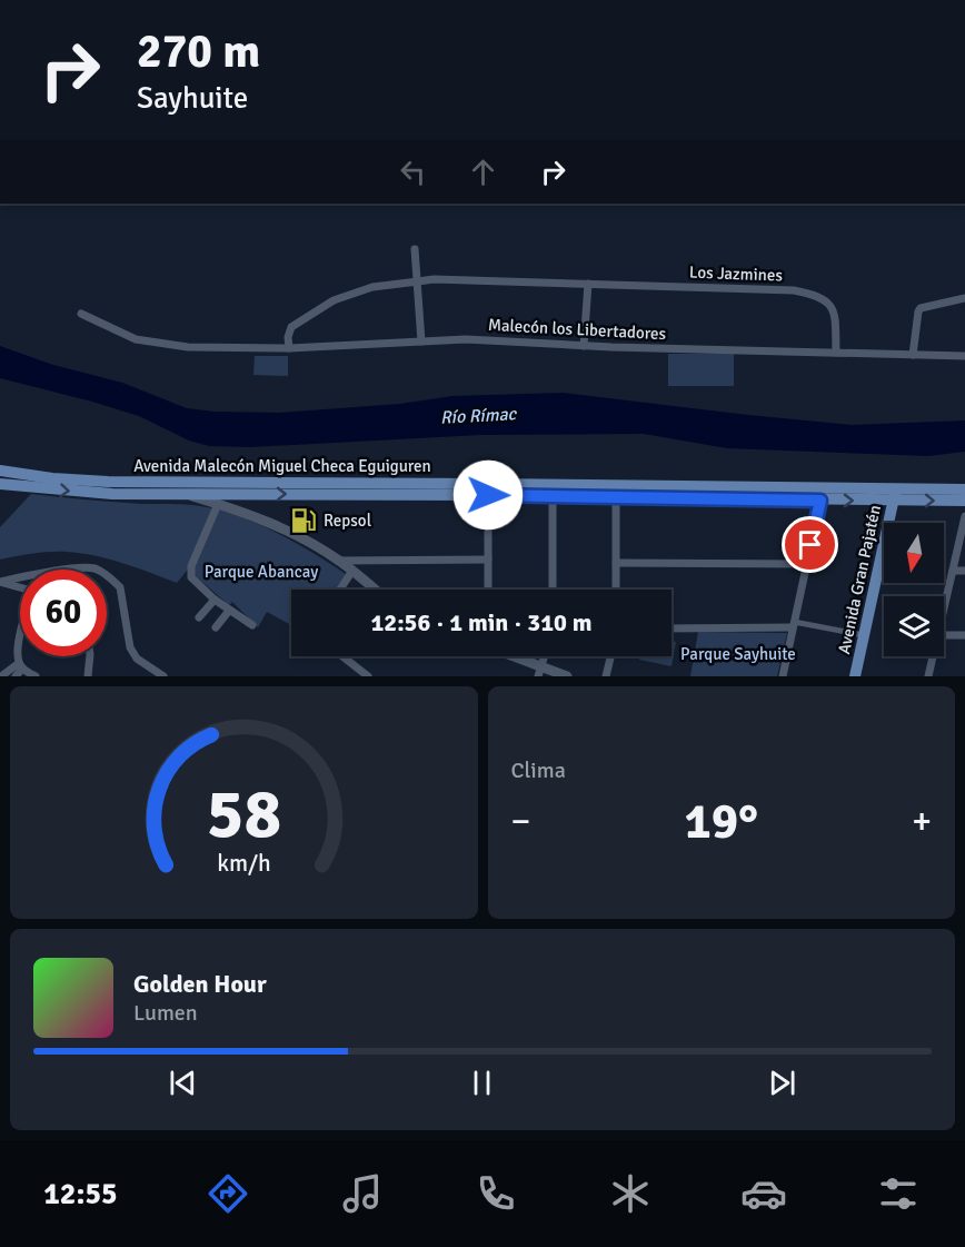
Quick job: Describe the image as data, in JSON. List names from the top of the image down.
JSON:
{
  "streets": {
    "main road": ["Avenida Malecón Miguel Checa Eguiguren", "Avenida Gran Pajatén"],
    "street": ["Los Jazmines", "Malecón los Libertadores"]
  },
  "crossings": [
    ["Los Jazmines", "Malecón los Libertadores"],
    ["Avenida Malecón Miguel Checa Eguiguren", "Avenida Gran Pajatén"]
  ],
  "water": ["Río Rímac"],
  "parks": ["Parque Abancay", "Parque Sayhuite"],
  "places": {
    "fuel station": ["Repsol"]
  },
  "north": "bottom",
  "page": {
    "turn": ["270 m", "Sayhuite"],
    "limit": "60",
    "trip": "12:56 · 1 min · 310 m",
    "tile": "Clima",
    "heat": ["−", "19°", "+"],
    "song": ["Golden Hour", "Lumen"],
    "tabs": "12:55",
    "gauge": ["58", "km/h"]
  }
}
